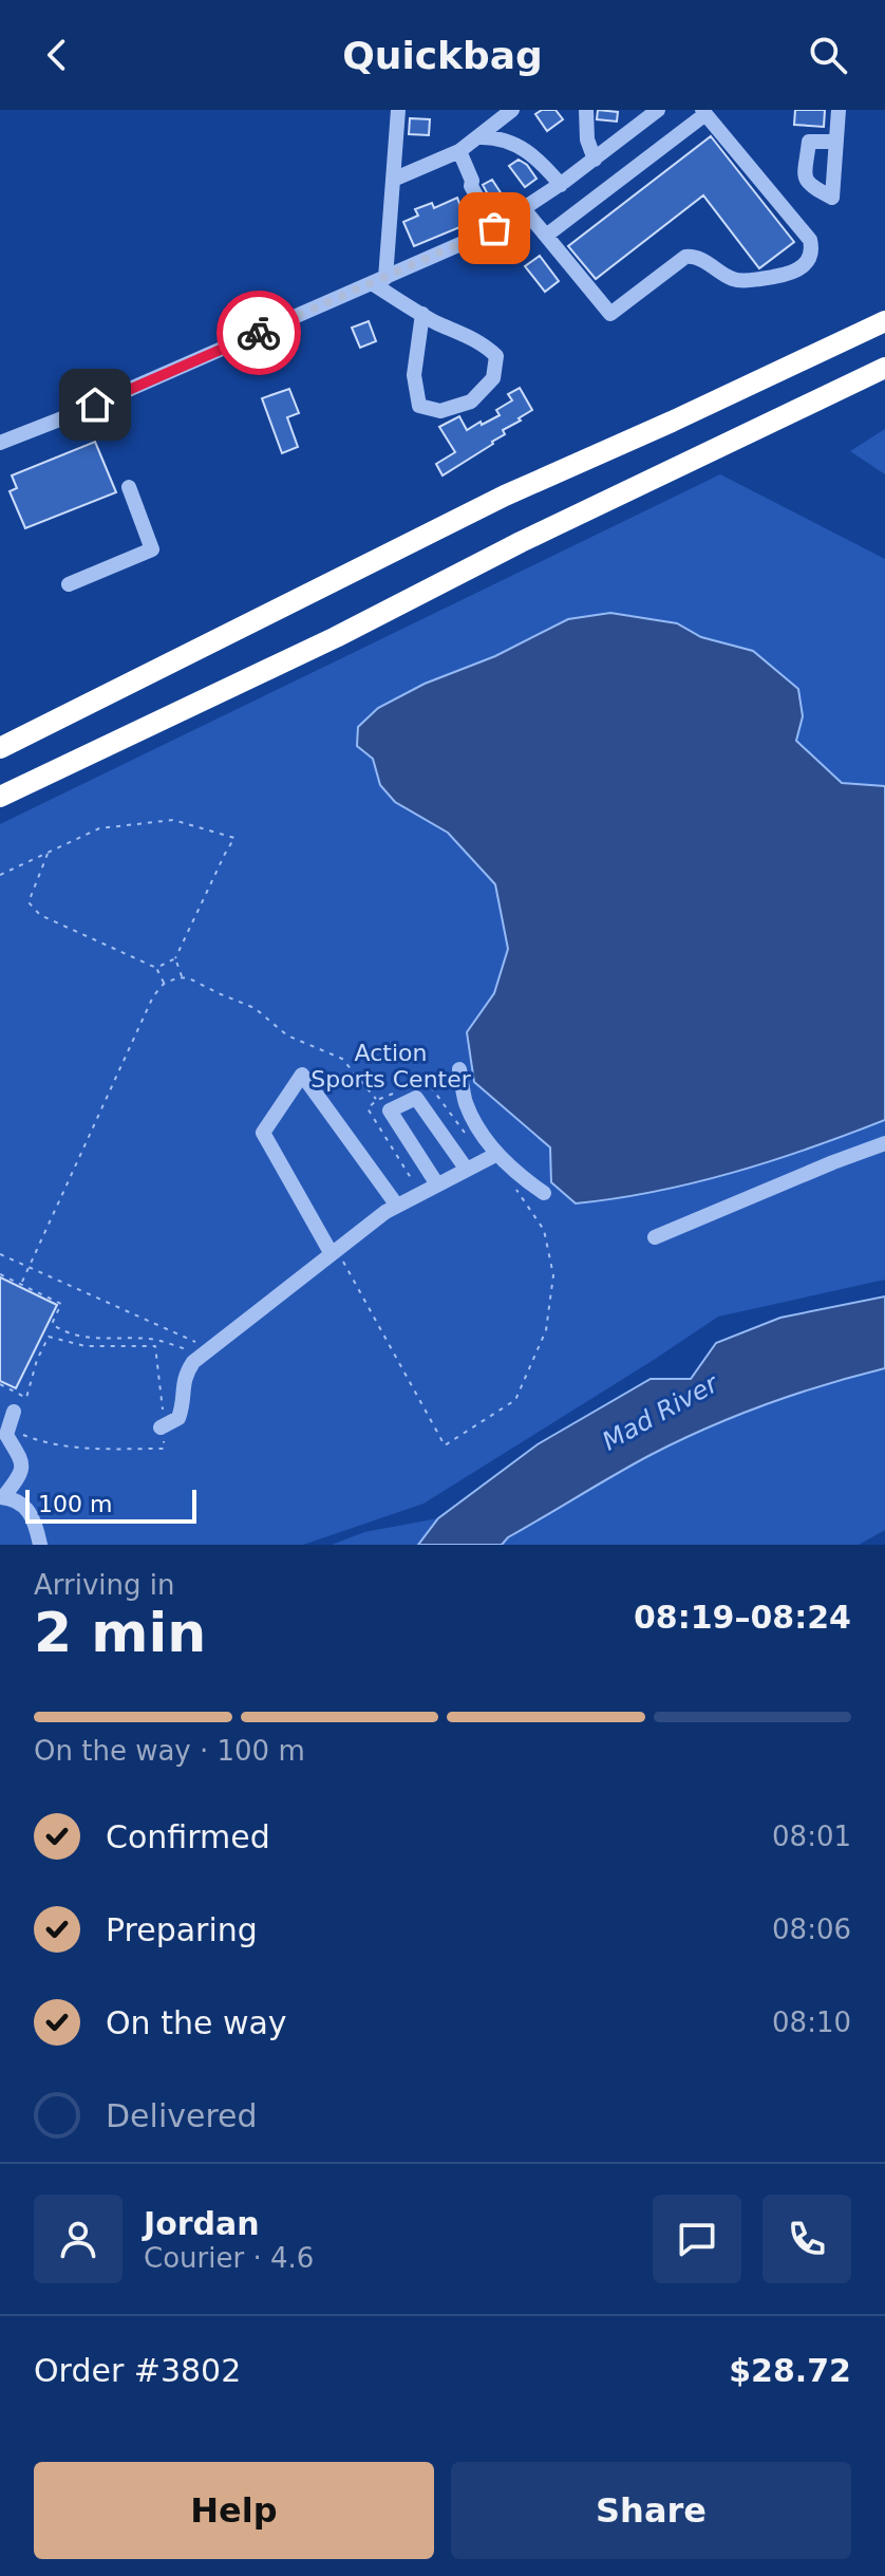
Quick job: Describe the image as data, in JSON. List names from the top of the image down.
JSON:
{
  "water": ["Mad River"],
  "parks": ["Action Sports Center"],
  "scale_bar": "100 m",
  "page": {
    "header": "Quickbag",
    "scale": "100 m",
    "heading": ["2 min", "Arriving in", "08:19–08:24"],
    "panel": [
      "Jordan",
      "Courier · 4.6",
      "Order #3802",
      "$28.72"
    ],
    "bar": "On the way · 100 m",
    "list": [
      ["Confirmed", "08:01"],
      ["Preparing", "08:06"],
      ["On the way", "08:10"],
      "Delivered"
    ],
    "buttons": ["Help", "Share"]
  }
}
